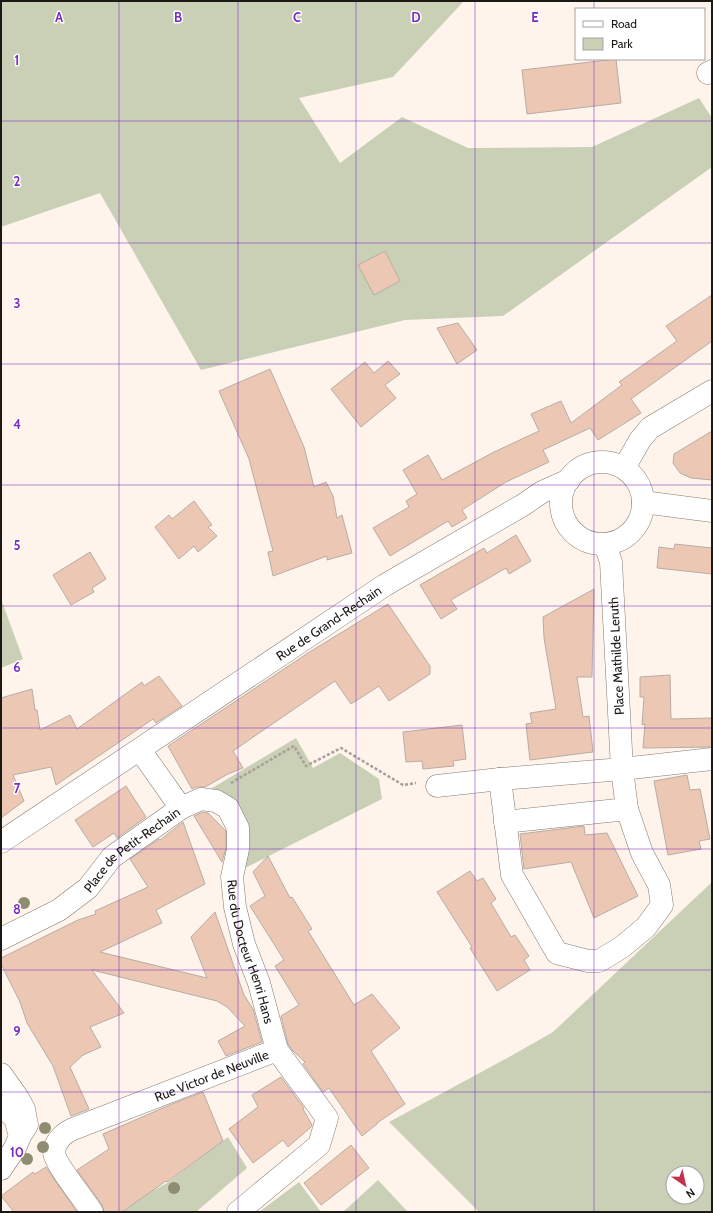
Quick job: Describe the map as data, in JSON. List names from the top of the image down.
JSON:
{
  "streets": {
    "street": [
      "Rue de Grand-Rechain",
      "Place Mathilde Leruth",
      "Place de Petit-Rechain",
      "Rue du Docteur Henri Hans",
      "Rue Victor de Neuville"
    ]
  },
  "crossings": [
    ["Rue de Grand-Rechain", "Place Mathilde Leruth"],
    ["Rue de Grand-Rechain", "Place de Petit-Rechain"],
    ["Rue du Docteur Henri Hans", "Rue Victor de Neuville"]
  ],
  "legend": ["Road", "Park"],
  "north": "bottom right",
  "grid": {
    "columns": [
      "A",
      "B",
      "C",
      "D",
      "E"
    ],
    "rows": [
      "1",
      "2",
      "3",
      "4",
      "5",
      "6",
      "7",
      "8",
      "9",
      "10"
    ]
  }
}
